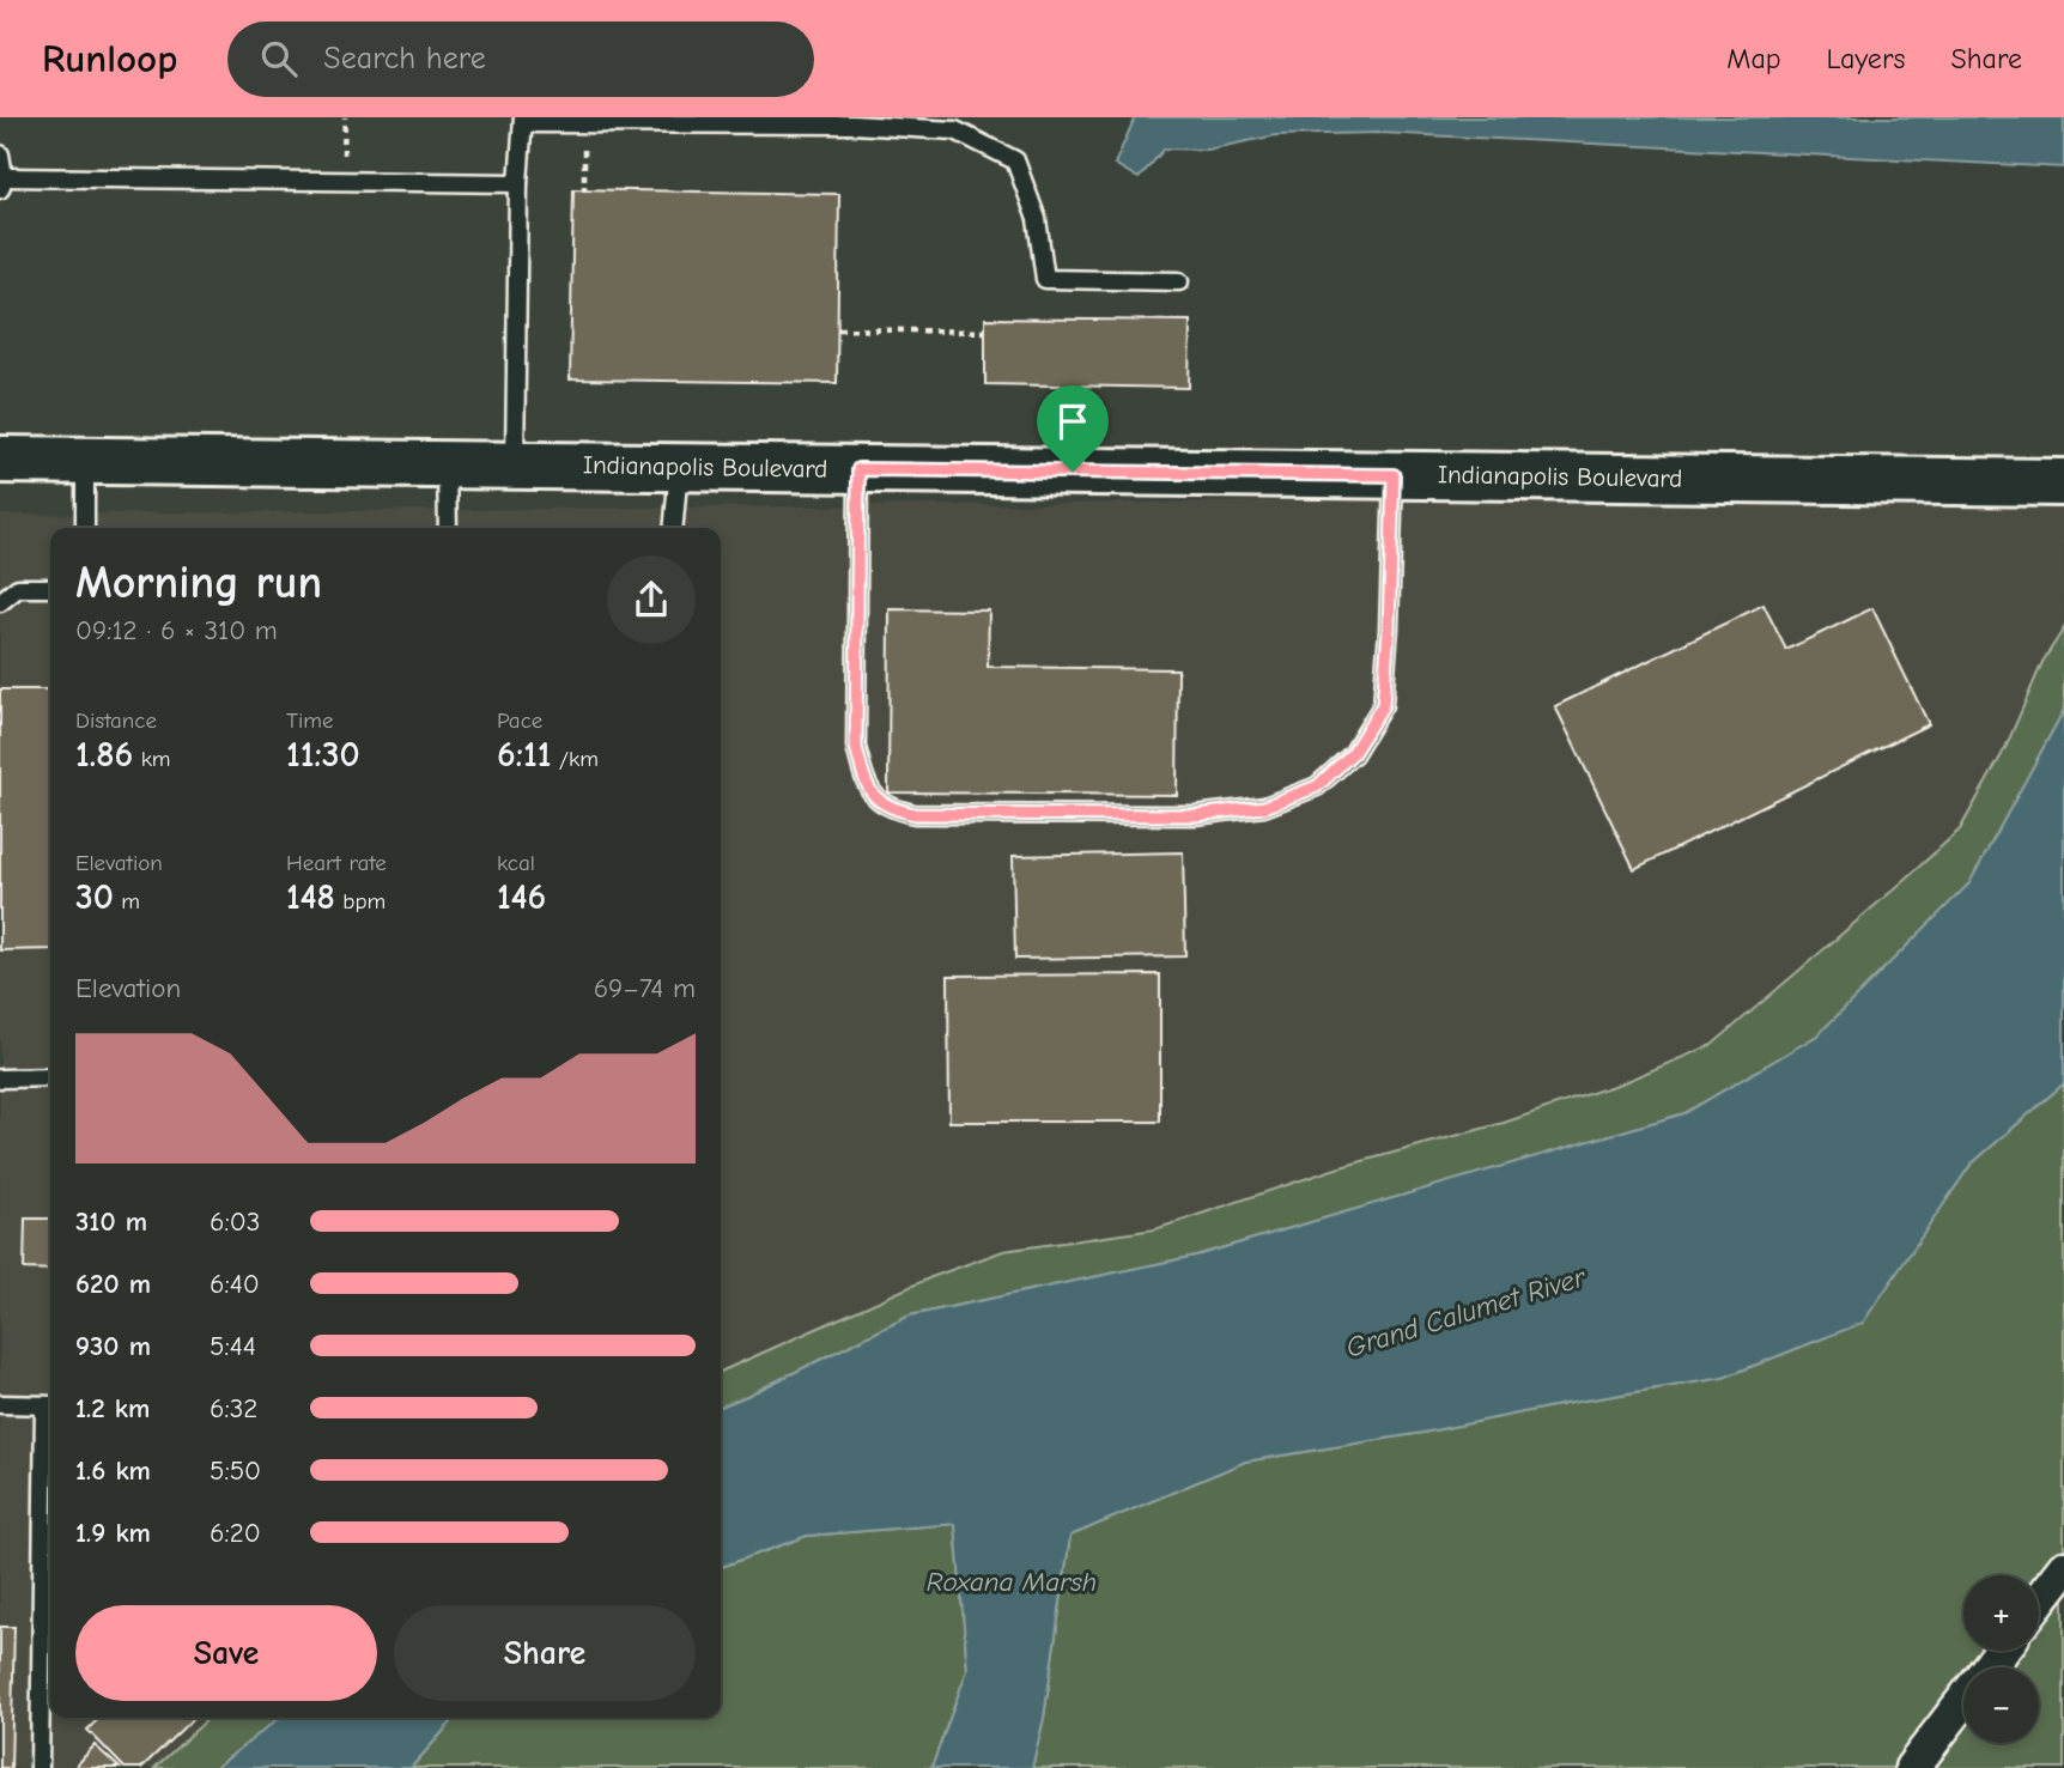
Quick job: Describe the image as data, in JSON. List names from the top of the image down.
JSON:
{
  "streets": {
    "main road": ["Indianapolis Boulevard"]
  },
  "water": ["Grand Calumet River", "Roxana Marsh"],
  "page": {
    "header": "Runloop",
    "search": "Search here",
    "nav": ["Map", "Layers", "Share"],
    "heading": ["Morning run", "09:12 · 6 × 310 m"],
    "stats": [
      ["Distance", "1.86 km"],
      ["Time", "11:30"],
      ["Pace", "6:11 /km"],
      ["Elevation", "30 m"],
      ["Heart rate", "148 bpm"],
      ["kcal", "146"]
    ],
    "chart": ["Elevation", "69–74 m"],
    "list": [
      {
        "name": "310 m",
        "note": "6:03"
      },
      {
        "name": "620 m",
        "note": "6:40"
      },
      {
        "name": "930 m",
        "note": "5:44"
      },
      {
        "name": "1.2 km",
        "note": "6:32"
      },
      {
        "name": "1.6 km",
        "note": "5:50"
      },
      {
        "name": "1.9 km",
        "note": "6:20"
      }
    ],
    "map_buttons": ["+", "−"],
    "buttons": ["Save", "Share"]
  }
}
